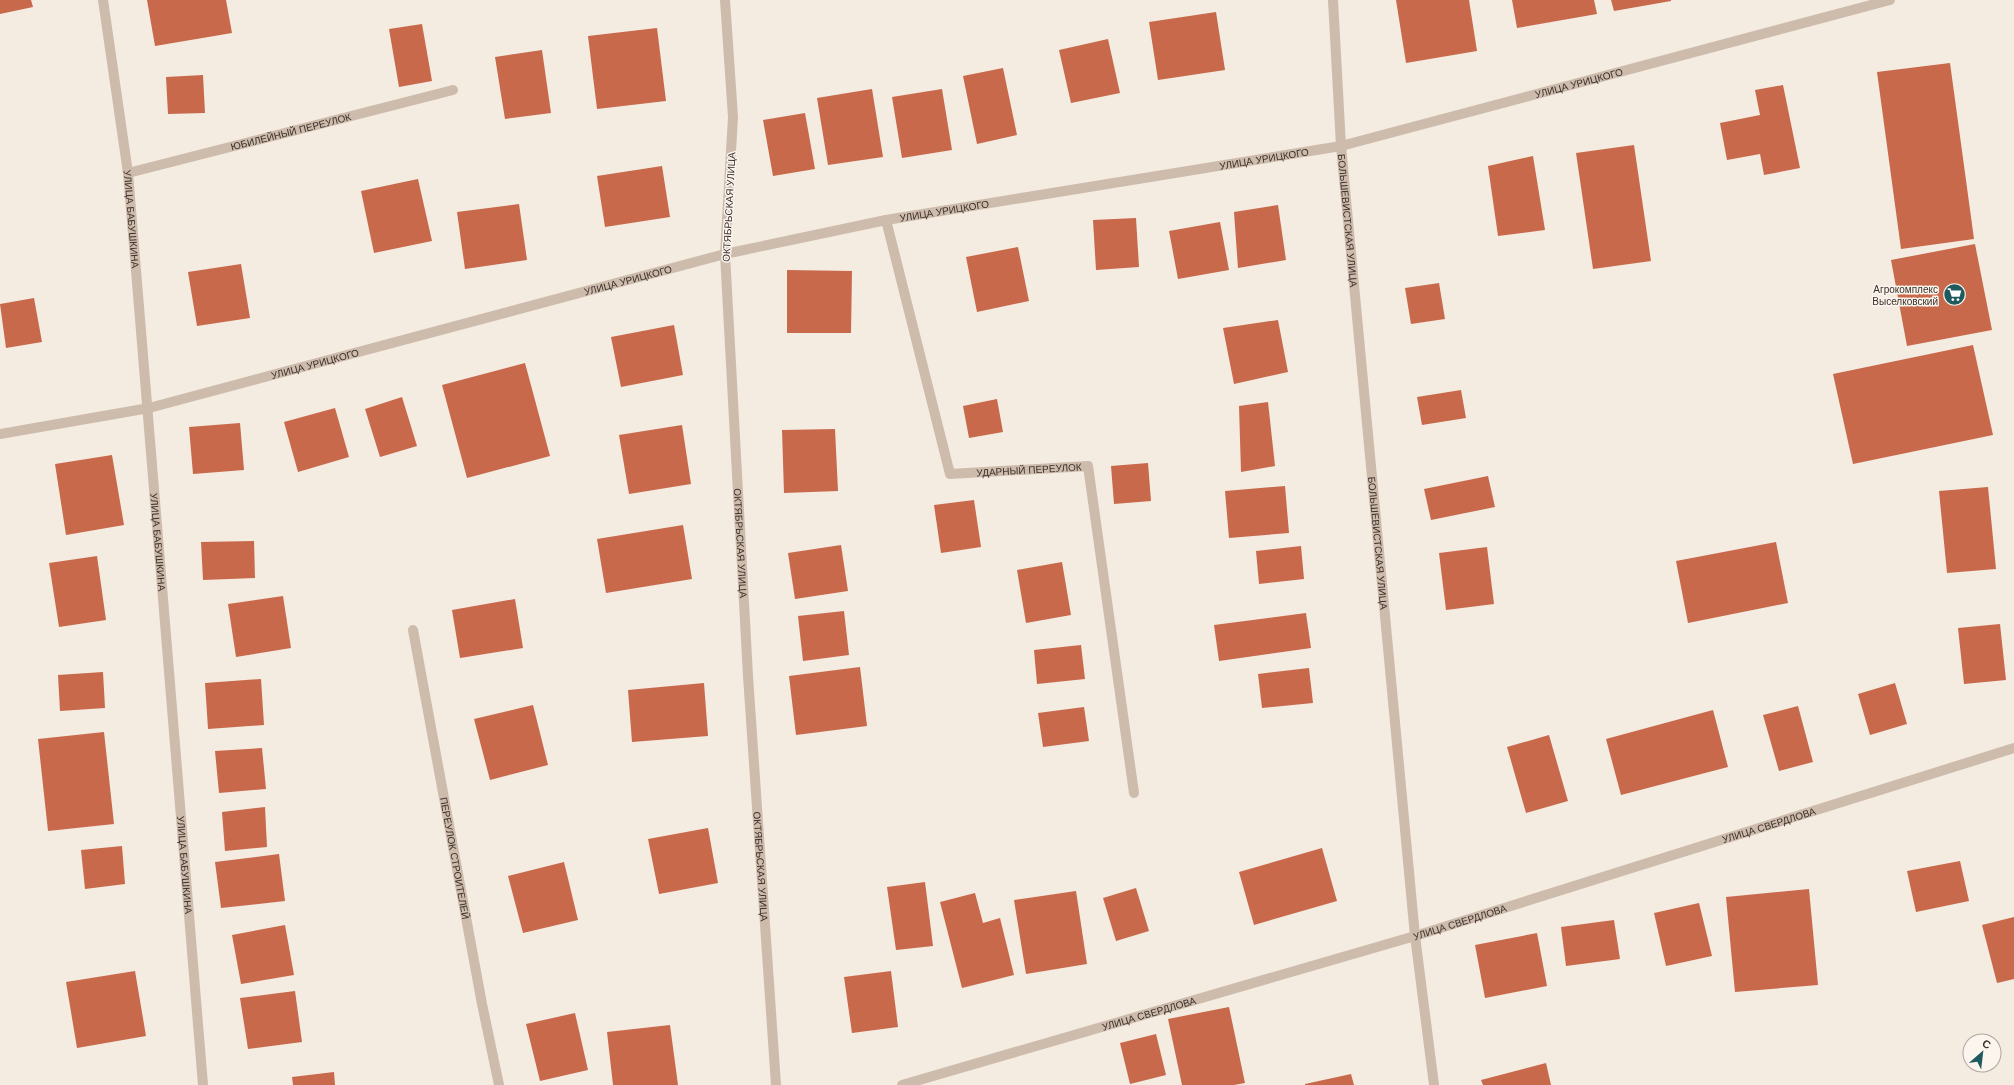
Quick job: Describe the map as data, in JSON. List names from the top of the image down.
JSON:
{
  "streets": {
    "street": [
      "УЛИЦА УРИЦКОГО",
      "ЮБИЛЕЙНЫЙ ПЕРЕУЛОК",
      "ОКТЯБРЬСКАЯ УЛИЦА",
      "УЛИЦА БАБУШКИНА",
      "БОЛЬШЕВИСТСКАЯ УЛИЦА",
      "УДАРНЫЙ ПЕРЕУЛОК",
      "УЛИЦА СВЕРДЛОВА",
      "ПЕРЕУЛОК СТРОИТЕЛЕЙ"
    ]
  },
  "crossings": [
    ["УЛИЦА УРИЦКОГО", "ОКТЯБРЬСКАЯ УЛИЦА"],
    ["УЛИЦА УРИЦКОГО", "УЛИЦА БАБУШКИНА"],
    ["УЛИЦА УРИЦКОГО", "БОЛЬШЕВИСТСКАЯ УЛИЦА"],
    ["УЛИЦА УРИЦКОГО", "УДАРНЫЙ ПЕРЕУЛОК"],
    ["ЮБИЛЕЙНЫЙ ПЕРЕУЛОК", "УЛИЦА БАБУШКИНА"],
    ["БОЛЬШЕВИСТСКАЯ УЛИЦА", "УЛИЦА СВЕРДЛОВА"]
  ],
  "places": {
    "supermarket": ["Агрокомплекс Выселковский"]
  },
  "north": "top right"
}
